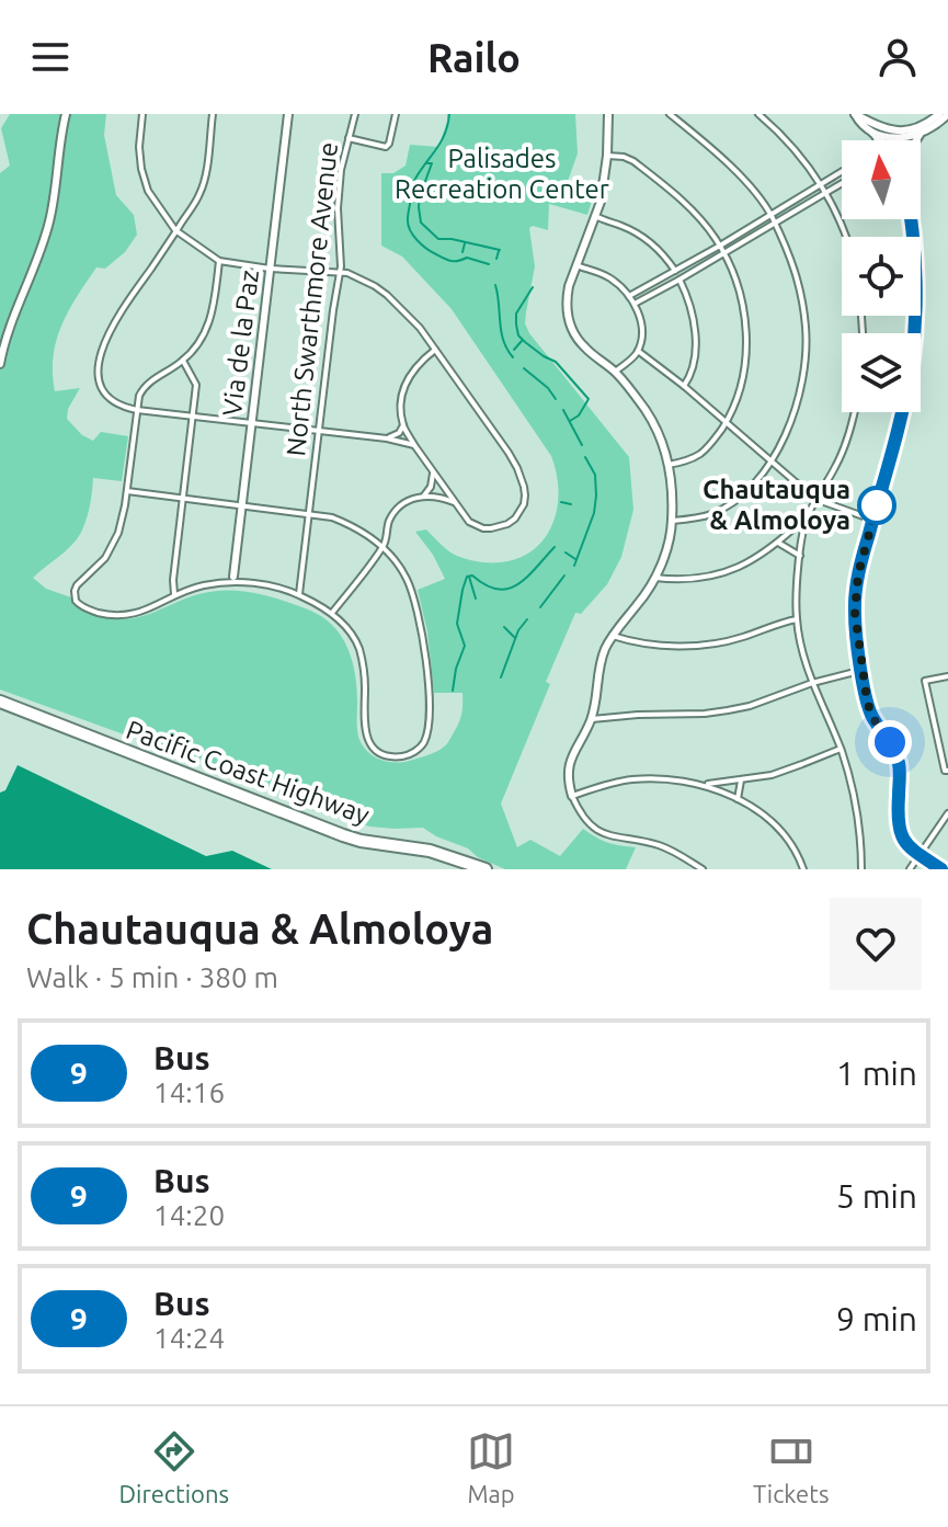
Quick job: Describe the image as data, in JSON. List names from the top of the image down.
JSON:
{
  "streets": {
    "highway": ["Pacific Coast Highway"],
    "street": ["North Swarthmore Avenue", "Via de la Paz"]
  },
  "parks": ["Palisades Recreation Center"],
  "places": ["Chautauqua & Almoloya"],
  "lines": ["bus line 9"],
  "north": "top",
  "page": {
    "header": "Railo",
    "heading": ["Chautauqua & Almoloya", "Walk · 5 min · 380 m"],
    "list": [
      {
        "mark": "9",
        "name": "Bus",
        "note": "14:16",
        "value": "1 min"
      },
      {
        "mark": "9",
        "name": "Bus",
        "note": "14:20",
        "value": "5 min"
      },
      {
        "mark": "9",
        "name": "Bus",
        "note": "14:24",
        "value": "9 min"
      }
    ],
    "tabs": ["Directions", "Map", "Tickets"]
  }
}
